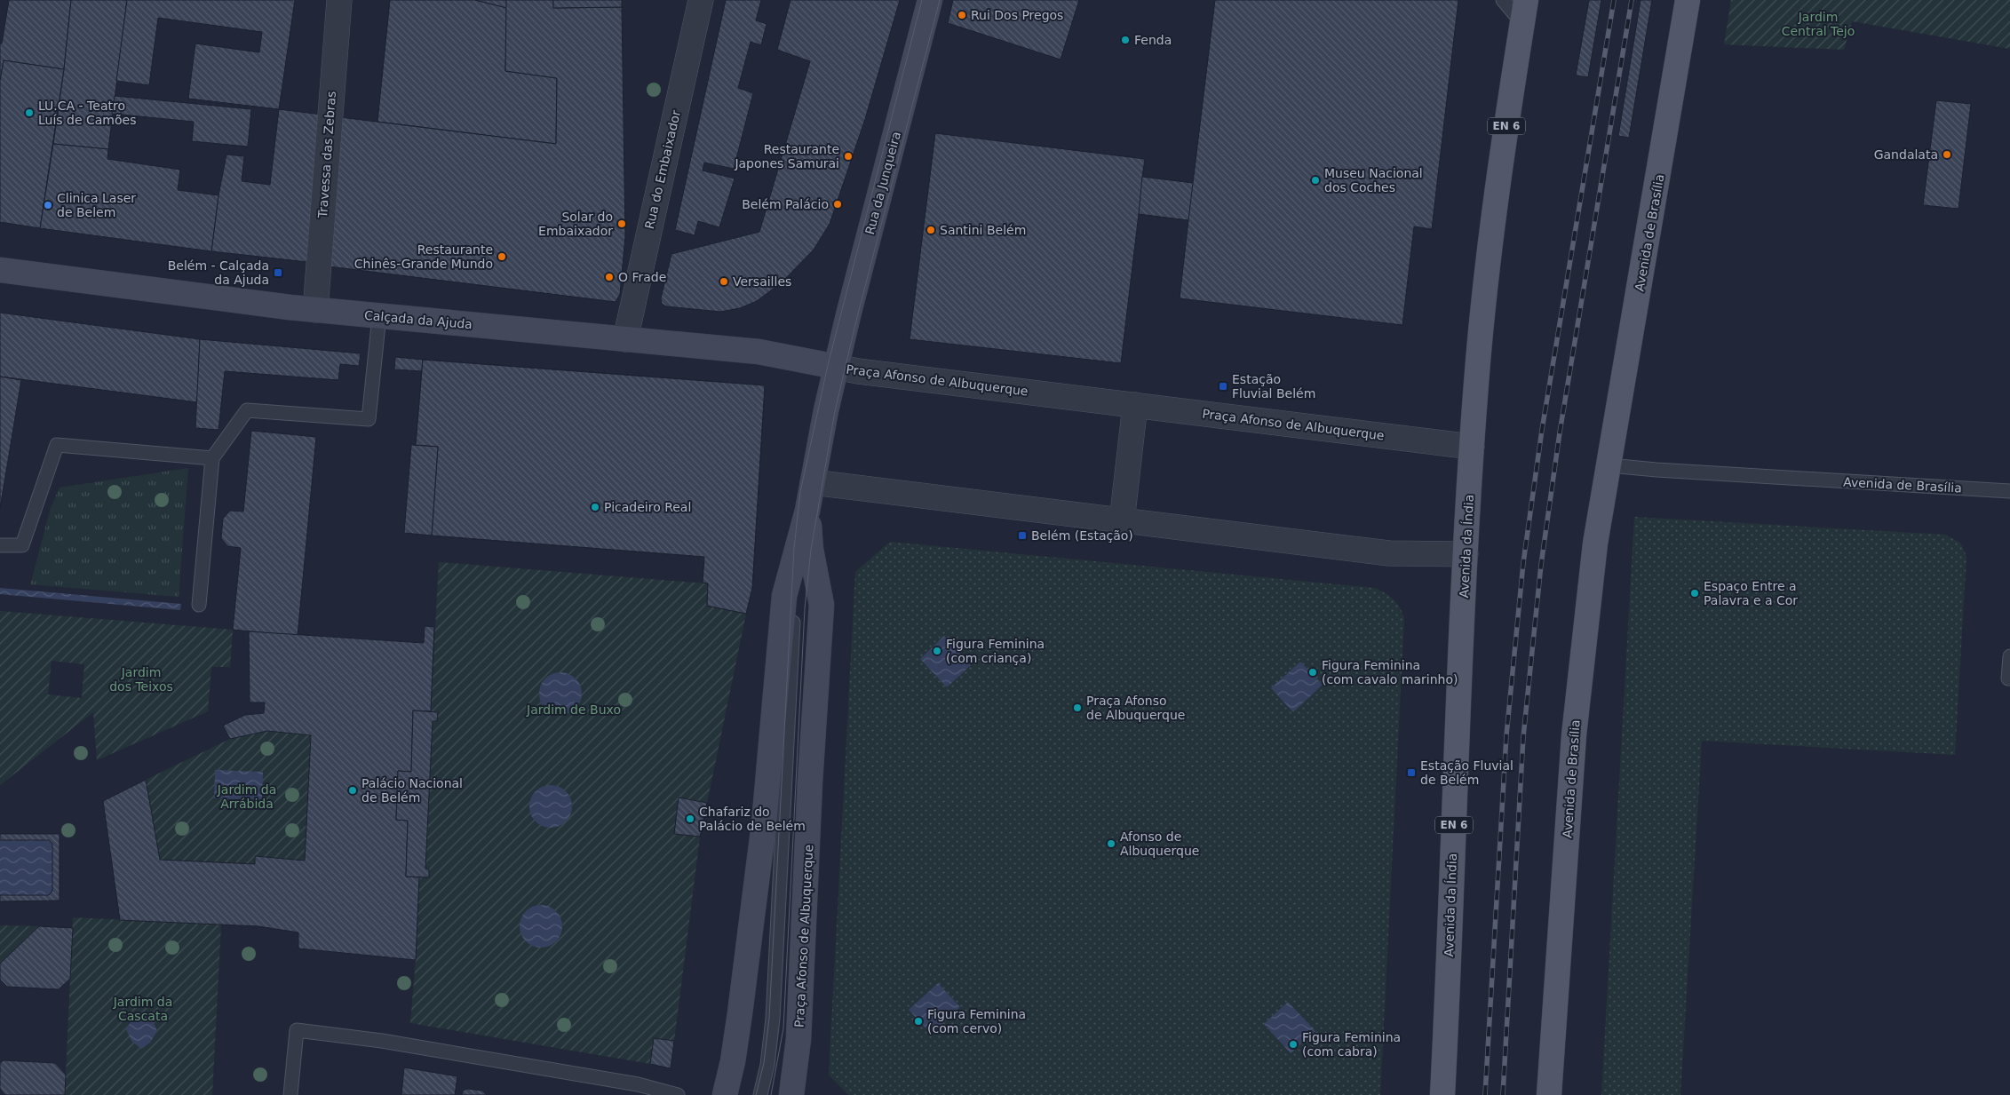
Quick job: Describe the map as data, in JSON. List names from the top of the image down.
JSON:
{
  "streets": {
    "main road": [
      "EN 6",
      "Rua da Junqueira",
      "Avenida de Brasília",
      "Calçada da Ajuda",
      "Praça Afonso de Albuquerque",
      "Avenida da Índia"
    ],
    "street": ["Travessa das Zebras", "Rua do Embaixador"]
  },
  "crossings": [
    ["Travessa das Zebras", "Calçada da Ajuda"],
    ["Rua do Embaixador", "Calçada da Ajuda"],
    ["Rua da Junqueira", "Calçada da Ajuda"],
    ["Rua da Junqueira", "Praça Afonso de Albuquerque"],
    ["Calçada da Ajuda", "Praça Afonso de Albuquerque"],
    ["Praça Afonso de Albuquerque", "Avenida da Índia"]
  ],
  "parks": [
    "Jardim Central Tejo",
    "Jardim dos Teixos",
    "Jardim de Buxo",
    "Jardim da Arrábida",
    "Jardim da Cascata"
  ],
  "places": {
    "other": [
      "Rui Dos Pregos",
      "Fenda",
      "LU.CA - Teatro Luís de Camões",
      "Gandalata",
      "Restaurante Japones Samurai",
      "Museu Nacional dos Coches",
      "Belém Palácio",
      "Clinica Laser de Belem",
      "Solar do Embaixador",
      "Santini Belém",
      "Restaurante Chinês-Grande Mundo",
      "O Frade",
      "Versailles",
      "Picadeiro Real",
      "Espaço Entre a Palavra e a Cor",
      "Figura Feminina (com criança)",
      "Figura Feminina (com cavalo marinho)",
      "Praça Afonso de Albuquerque",
      "Palácio Nacional de Belém",
      "Chafariz do Palácio de Belém",
      "Afonso de Albuquerque",
      "Figura Feminina (com cervo)",
      "Figura Feminina (com cabra)"
    ],
    "transit": [
      "Belém - Calçada da Ajuda",
      "Estação Fluvial Belém",
      "Belém (Estação)",
      "Estação Fluvial de Belém"
    ]
  }
}
